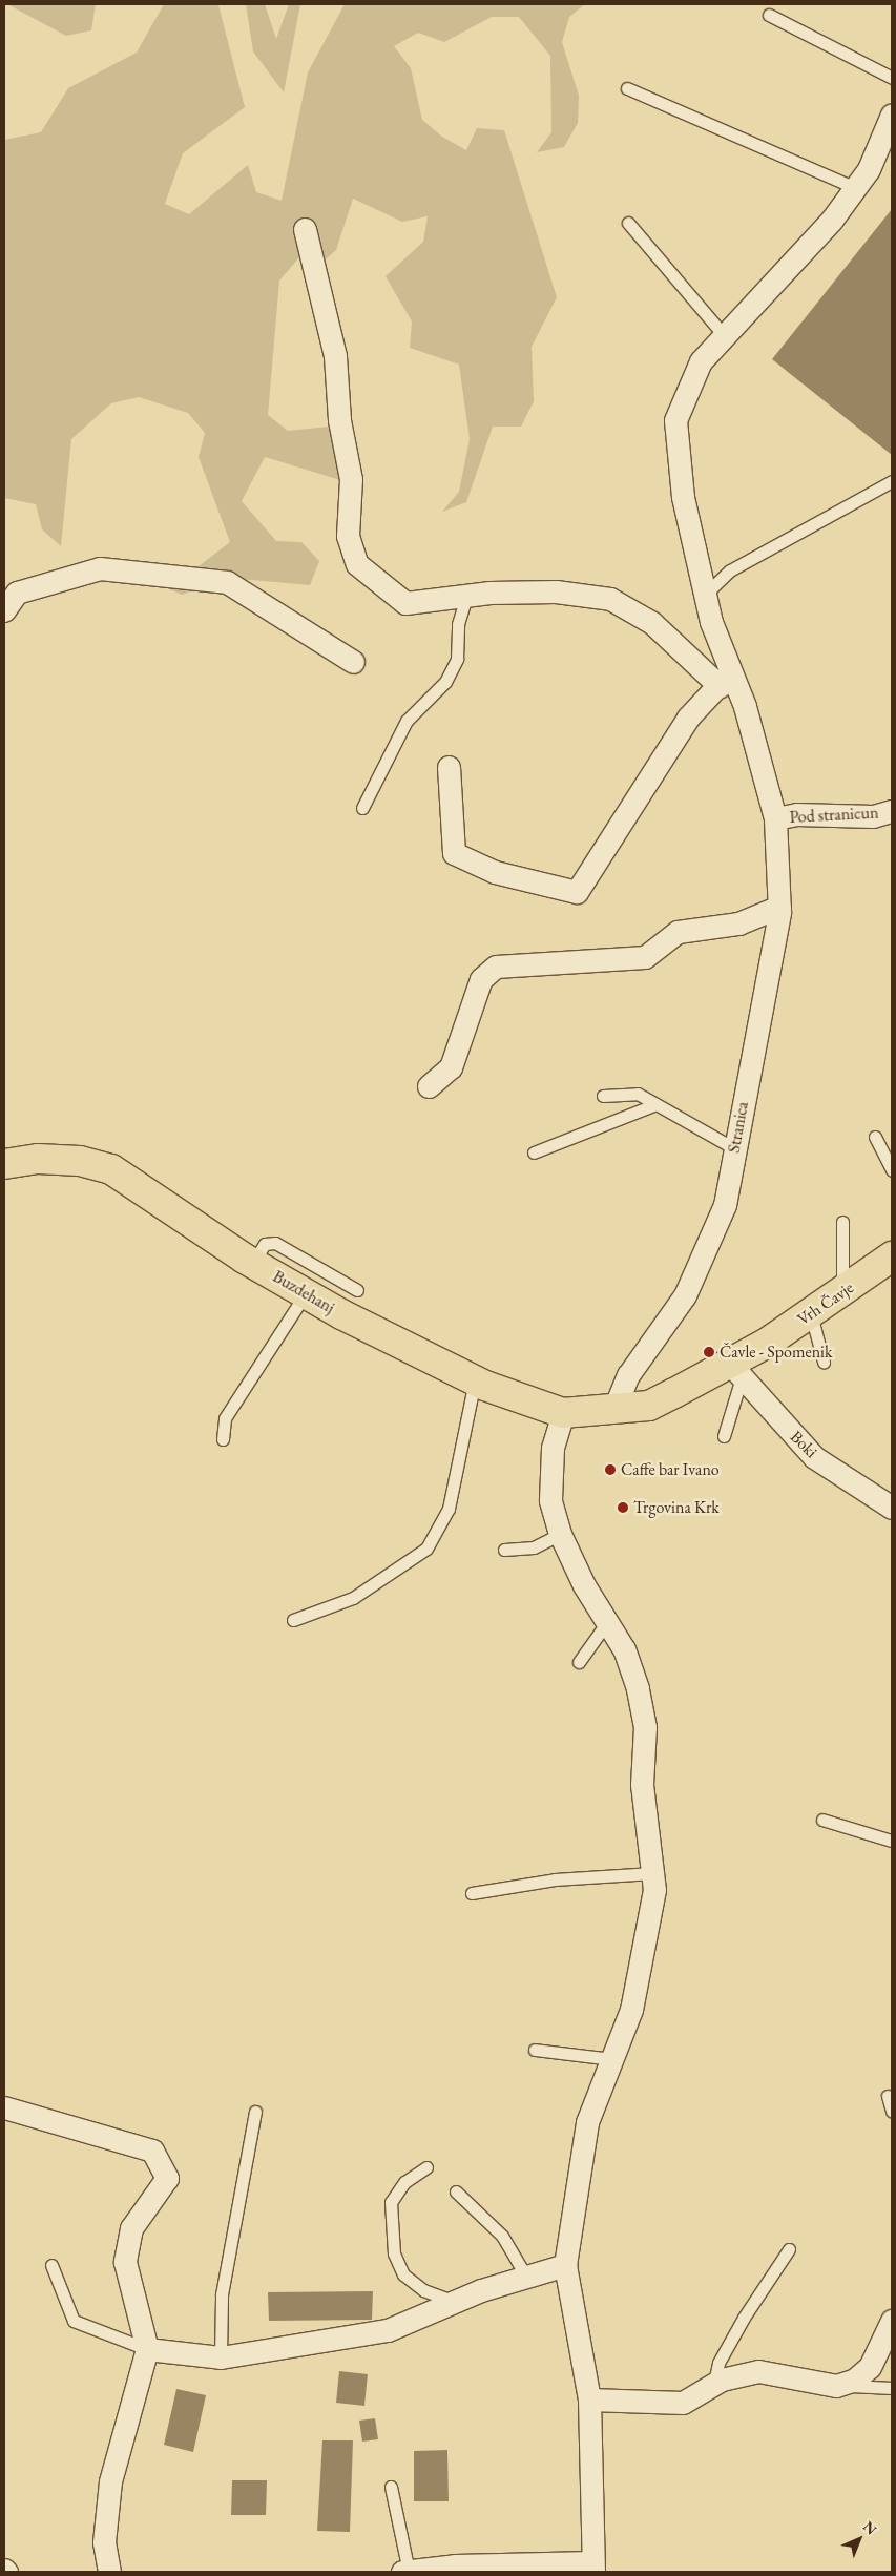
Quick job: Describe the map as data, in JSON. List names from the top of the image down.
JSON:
{
  "streets": {
    "main road": ["Buzdehanj", "Vrh Čavje"],
    "street": ["Pod stranicun", "Stranica", "Boki"]
  },
  "crossings": [
    ["Pod stranicun", "Stranica"],
    ["Stranica", "Buzdehanj"],
    ["Stranica", "Vrh Čavje"],
    ["Buzdehanj", "Vrh Čavje"],
    ["Vrh Čavje", "Boki"]
  ],
  "places": ["Čavle - Spomenik", "Caffe bar Ivano", "Trgovina Krk"],
  "north": "top right"
}
